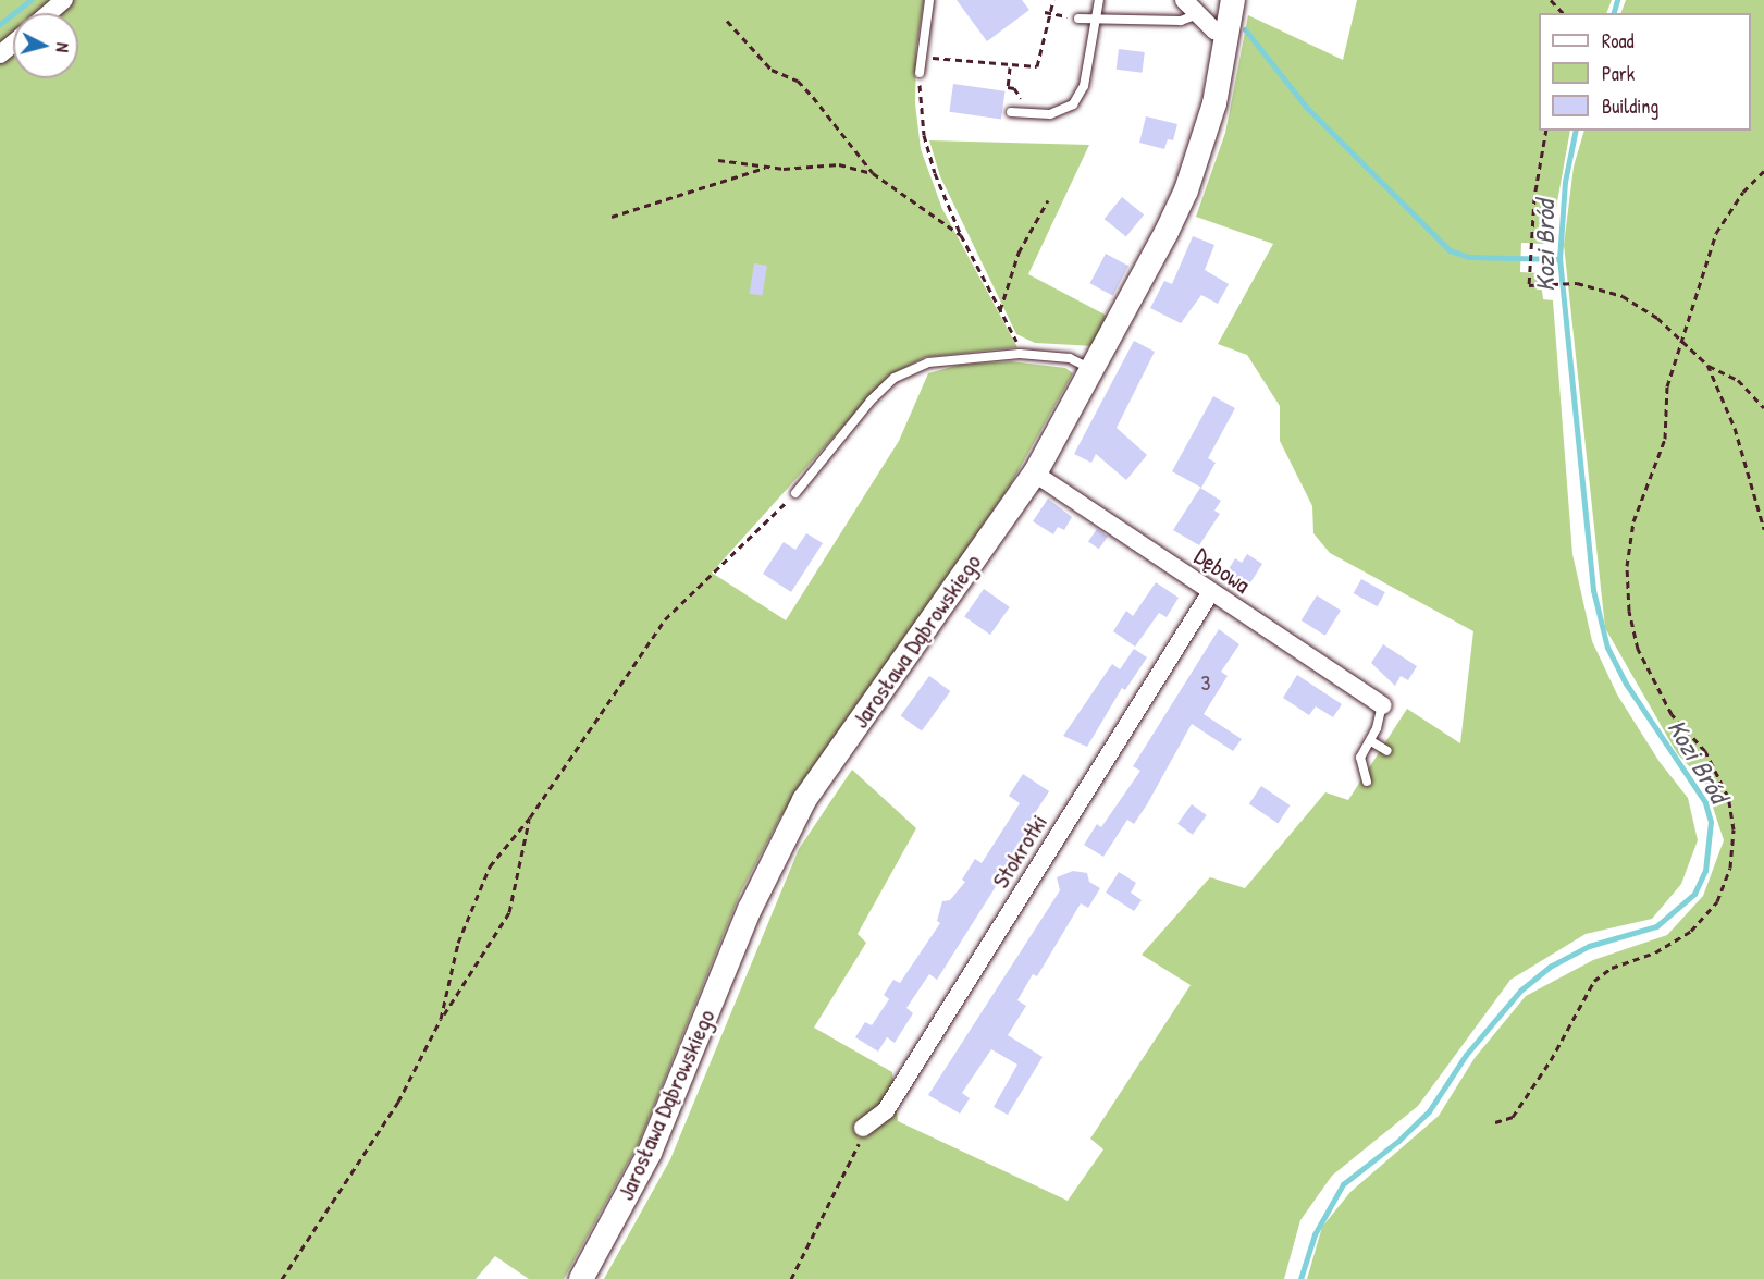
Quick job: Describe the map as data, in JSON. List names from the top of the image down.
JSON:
{
  "streets": {
    "street": ["Dębowa", "Jarosława Dąbrowskiego", "Stokrotki"]
  },
  "crossings": [
    ["Dębowa", "Jarosława Dąbrowskiego"],
    ["Dębowa", "Stokrotki"]
  ],
  "water": ["Kozi Bród"],
  "house_numbers": ["3"],
  "legend": ["Road", "Park", "Building"],
  "north": "right"
}
